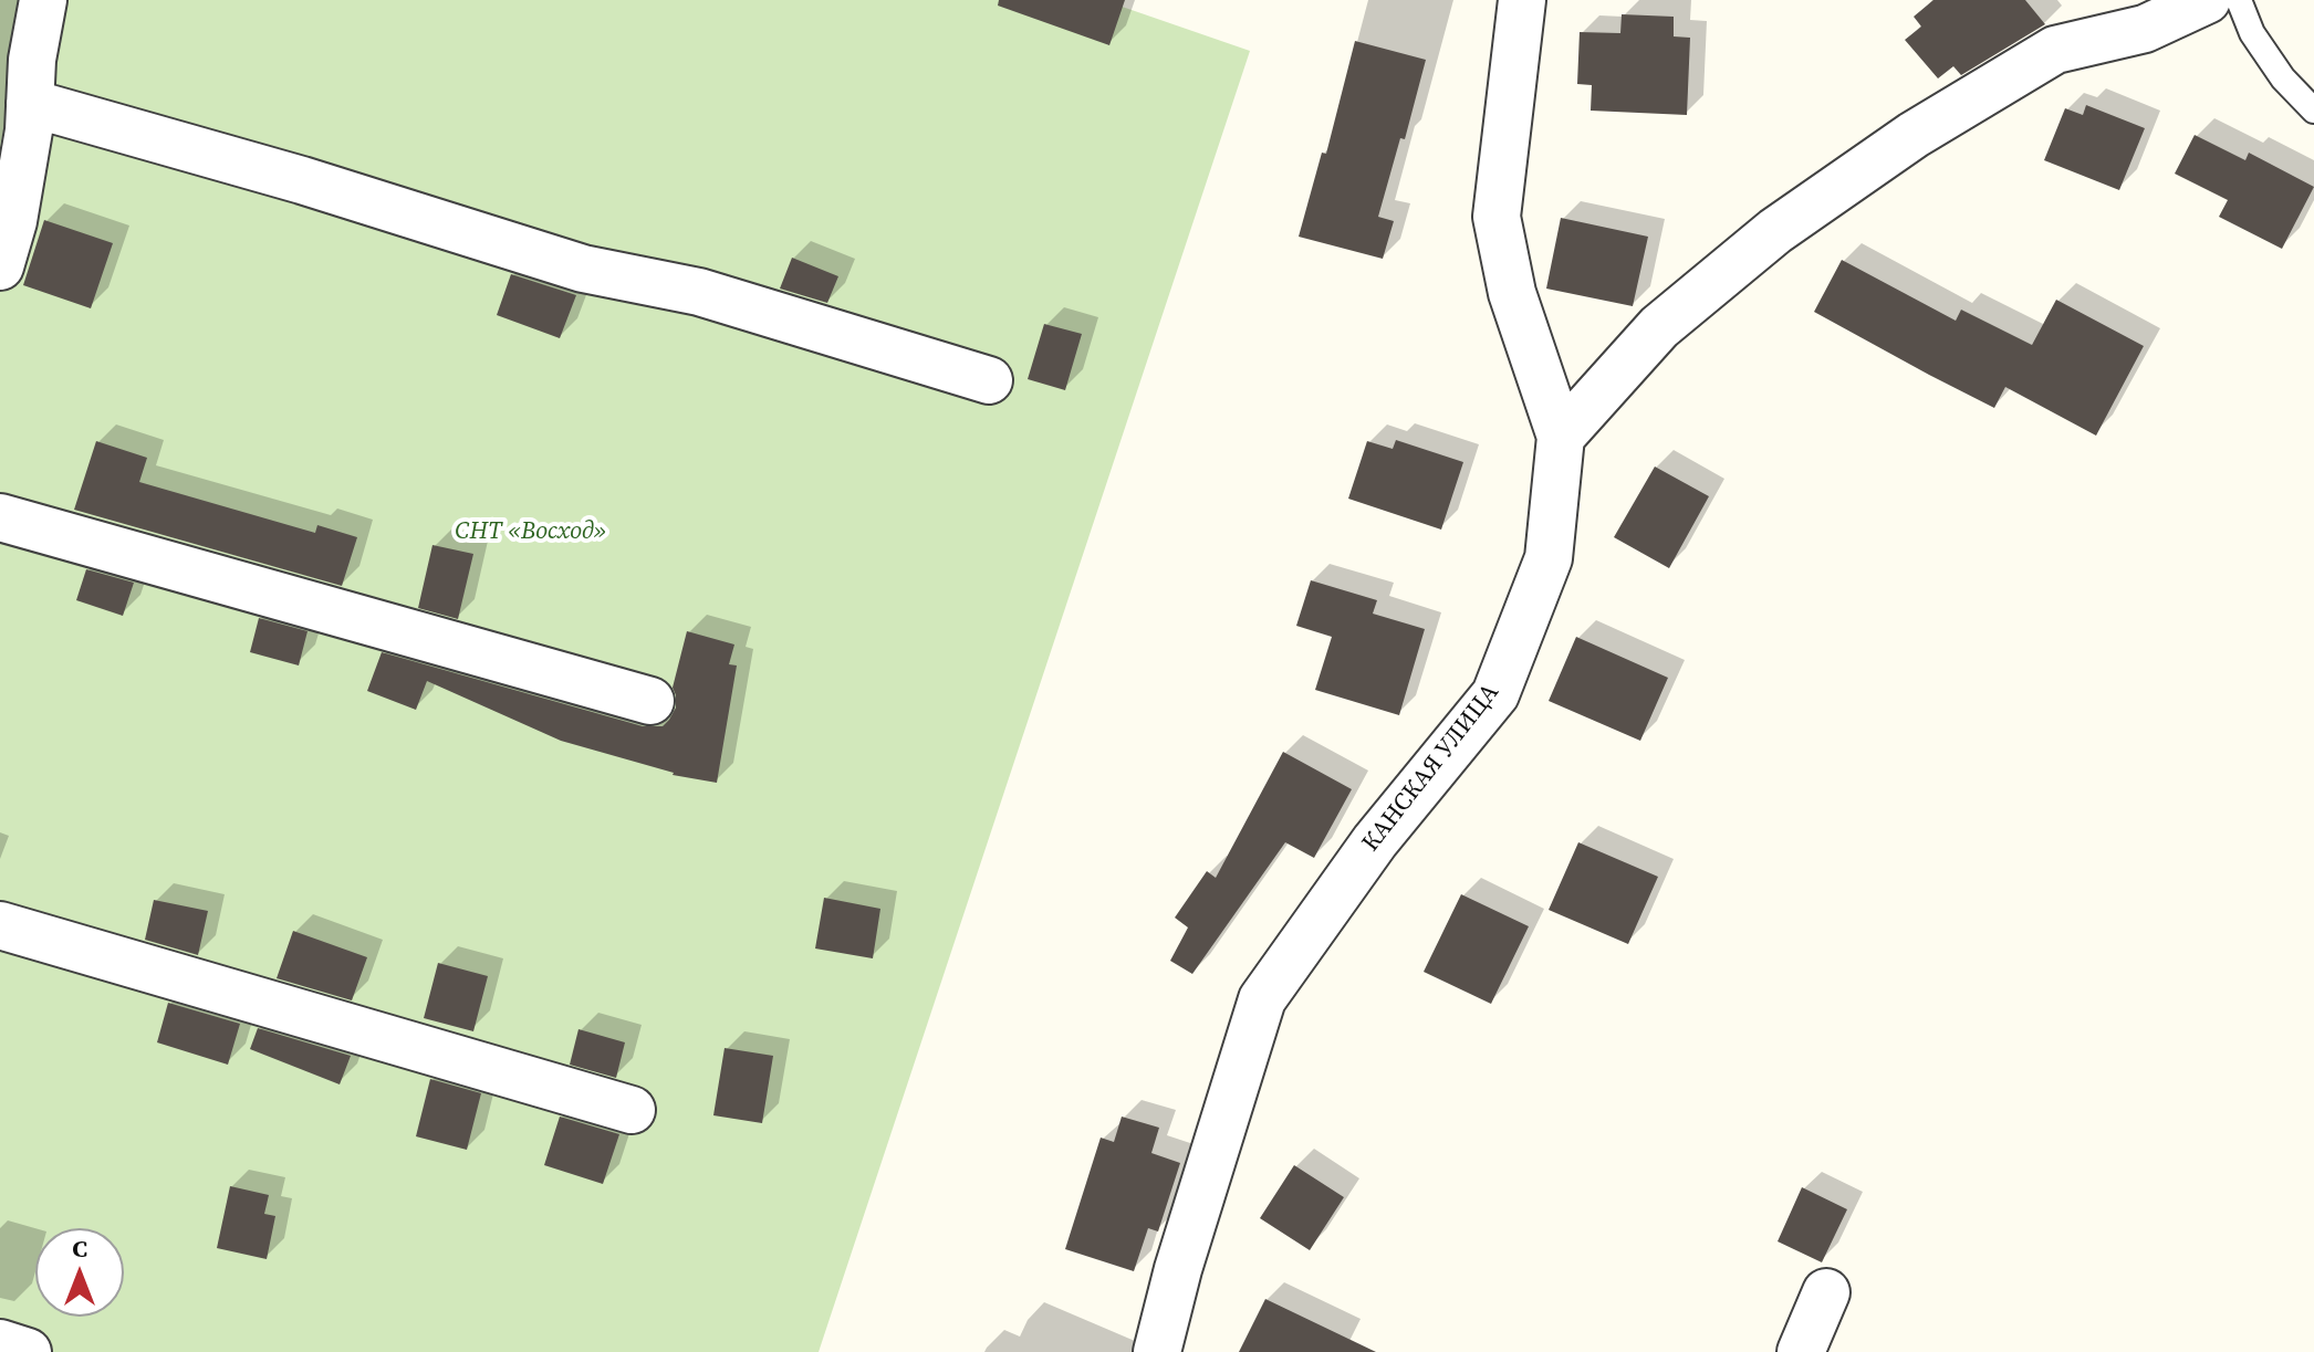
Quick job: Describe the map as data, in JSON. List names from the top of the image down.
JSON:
{
  "streets": {
    "street": ["КАНСКАЯ УЛИЦА"]
  },
  "parks": ["СНТ «Восход»"],
  "north": "top"
}
